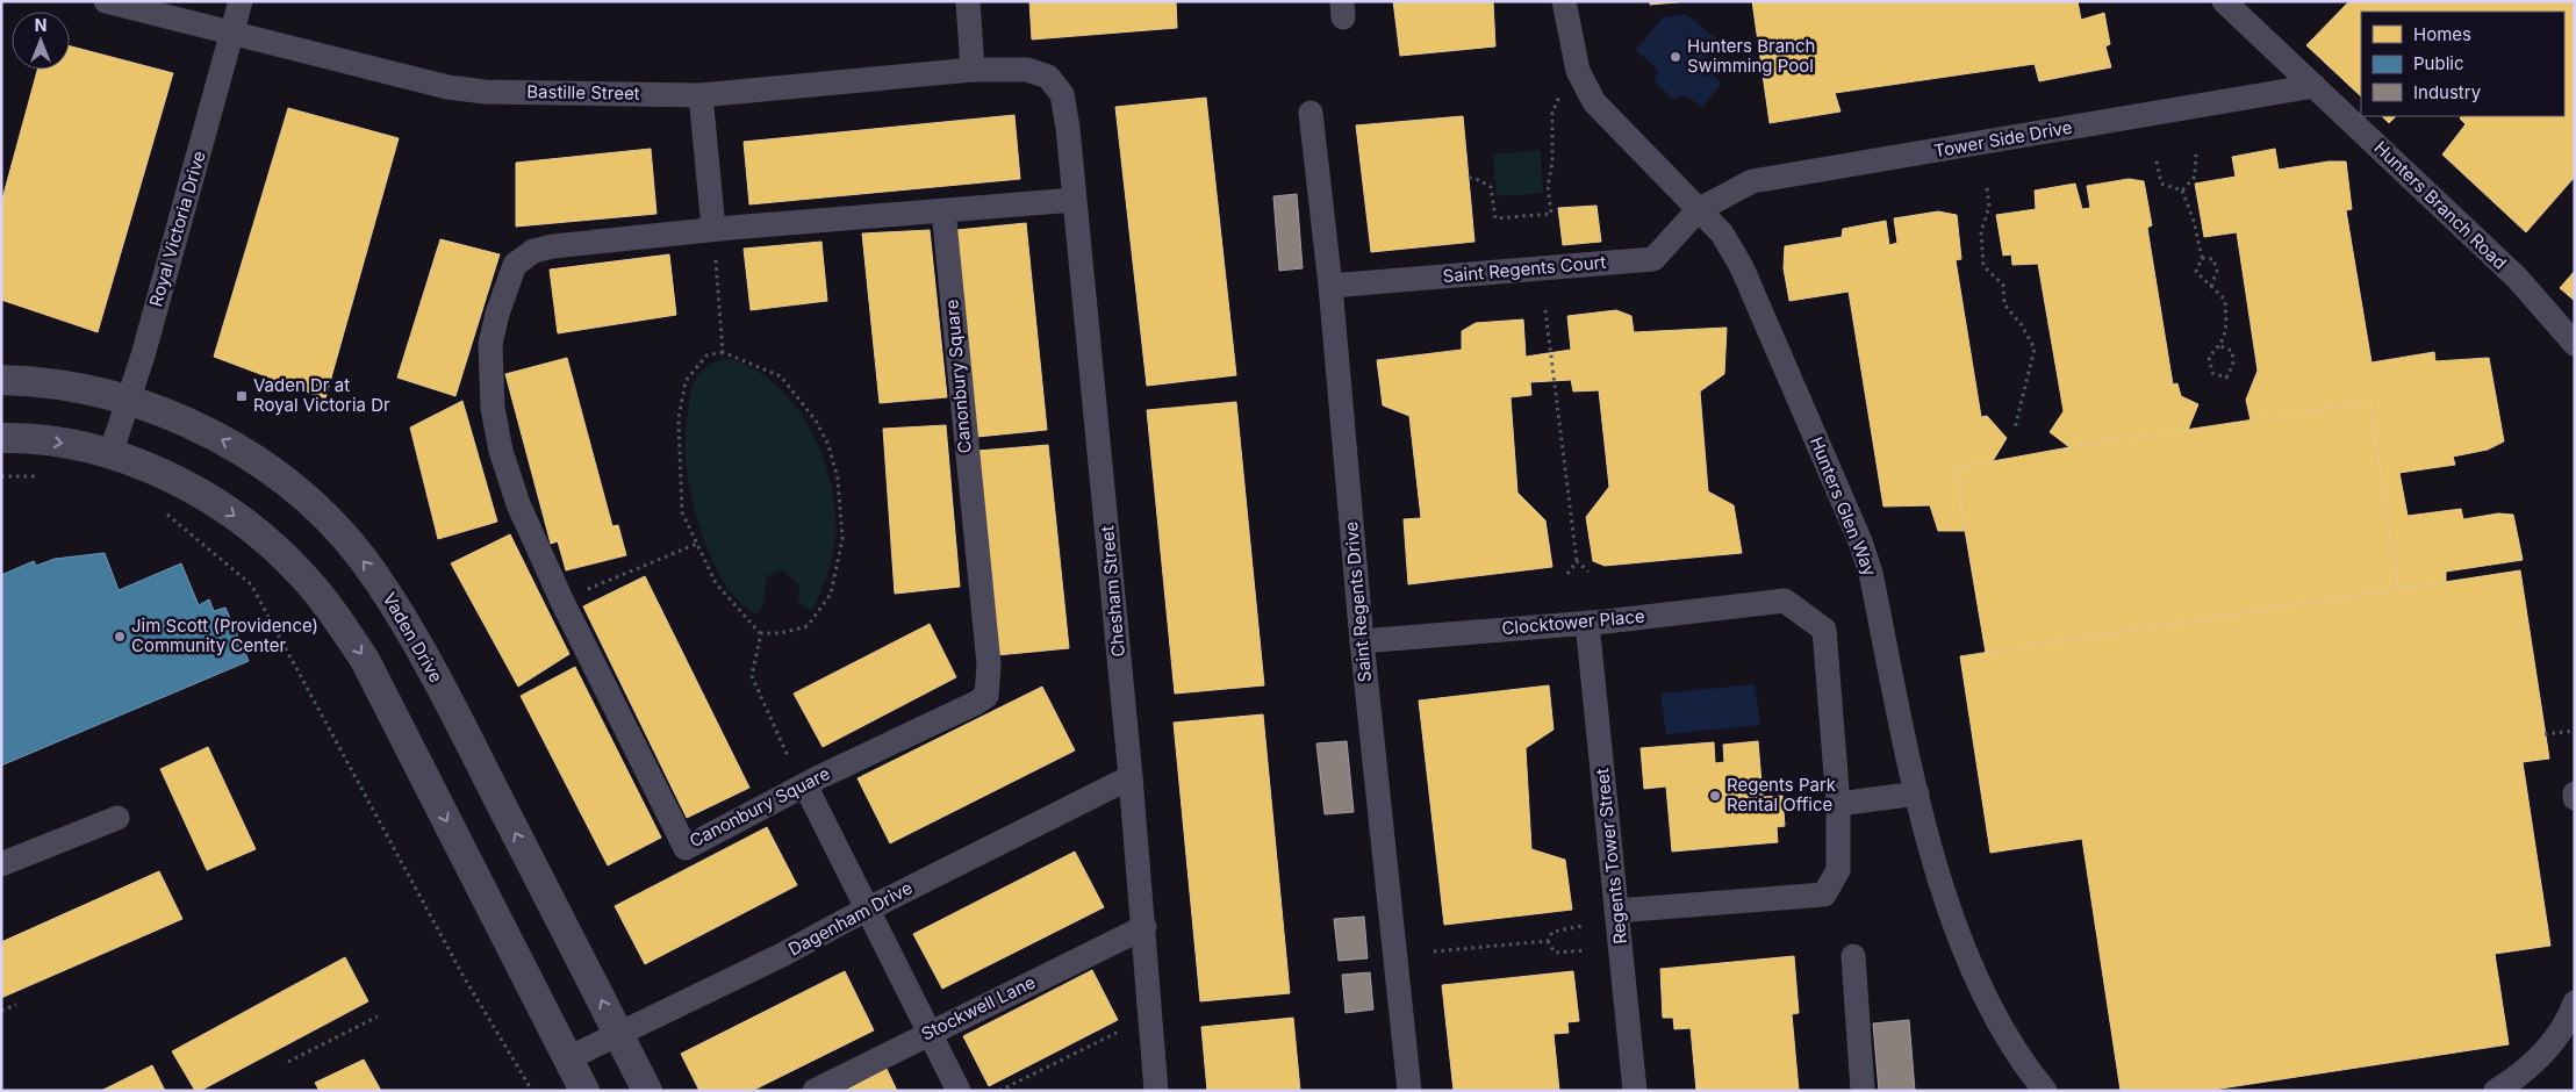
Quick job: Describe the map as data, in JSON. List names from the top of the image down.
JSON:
{
  "streets": {
    "street": [
      "Bastille Street",
      "Tower Side Drive",
      "Hunters Branch Road",
      "Royal Victoria Drive",
      "Saint Regents Court",
      "Canonbury Square",
      "Hunters Glen Way",
      "Chesham Street",
      "Saint Regents Drive",
      "Clocktower Place",
      "Vaden Drive",
      "Regents Tower Street",
      "Dagenham Drive",
      "Stockwell Lane"
    ]
  },
  "crossings": [
    ["Bastille Street", "Royal Victoria Drive"],
    ["Bastille Street", "Chesham Street"],
    ["Tower Side Drive", "Hunters Branch Road"],
    ["Tower Side Drive", "Saint Regents Court"],
    ["Tower Side Drive", "Hunters Glen Way"],
    ["Royal Victoria Drive", "Vaden Drive"],
    ["Saint Regents Court", "Hunters Glen Way"],
    ["Saint Regents Court", "Saint Regents Drive"],
    ["Canonbury Square", "Chesham Street"],
    ["Chesham Street", "Dagenham Drive"],
    ["Chesham Street", "Stockwell Lane"],
    ["Saint Regents Drive", "Clocktower Place"],
    ["Clocktower Place", "Regents Tower Street"],
    ["Vaden Drive", "Dagenham Drive"]
  ],
  "places": {
    "other": ["Hunters Branch Swimming Pool", "Jim Scott (Providence) Community Center", "Regents Park Rental Office"],
    "transit": ["Vaden Dr at Royal Victoria Dr"]
  },
  "legend": ["Homes", "Public", "Industry"],
  "north": "top"
}
